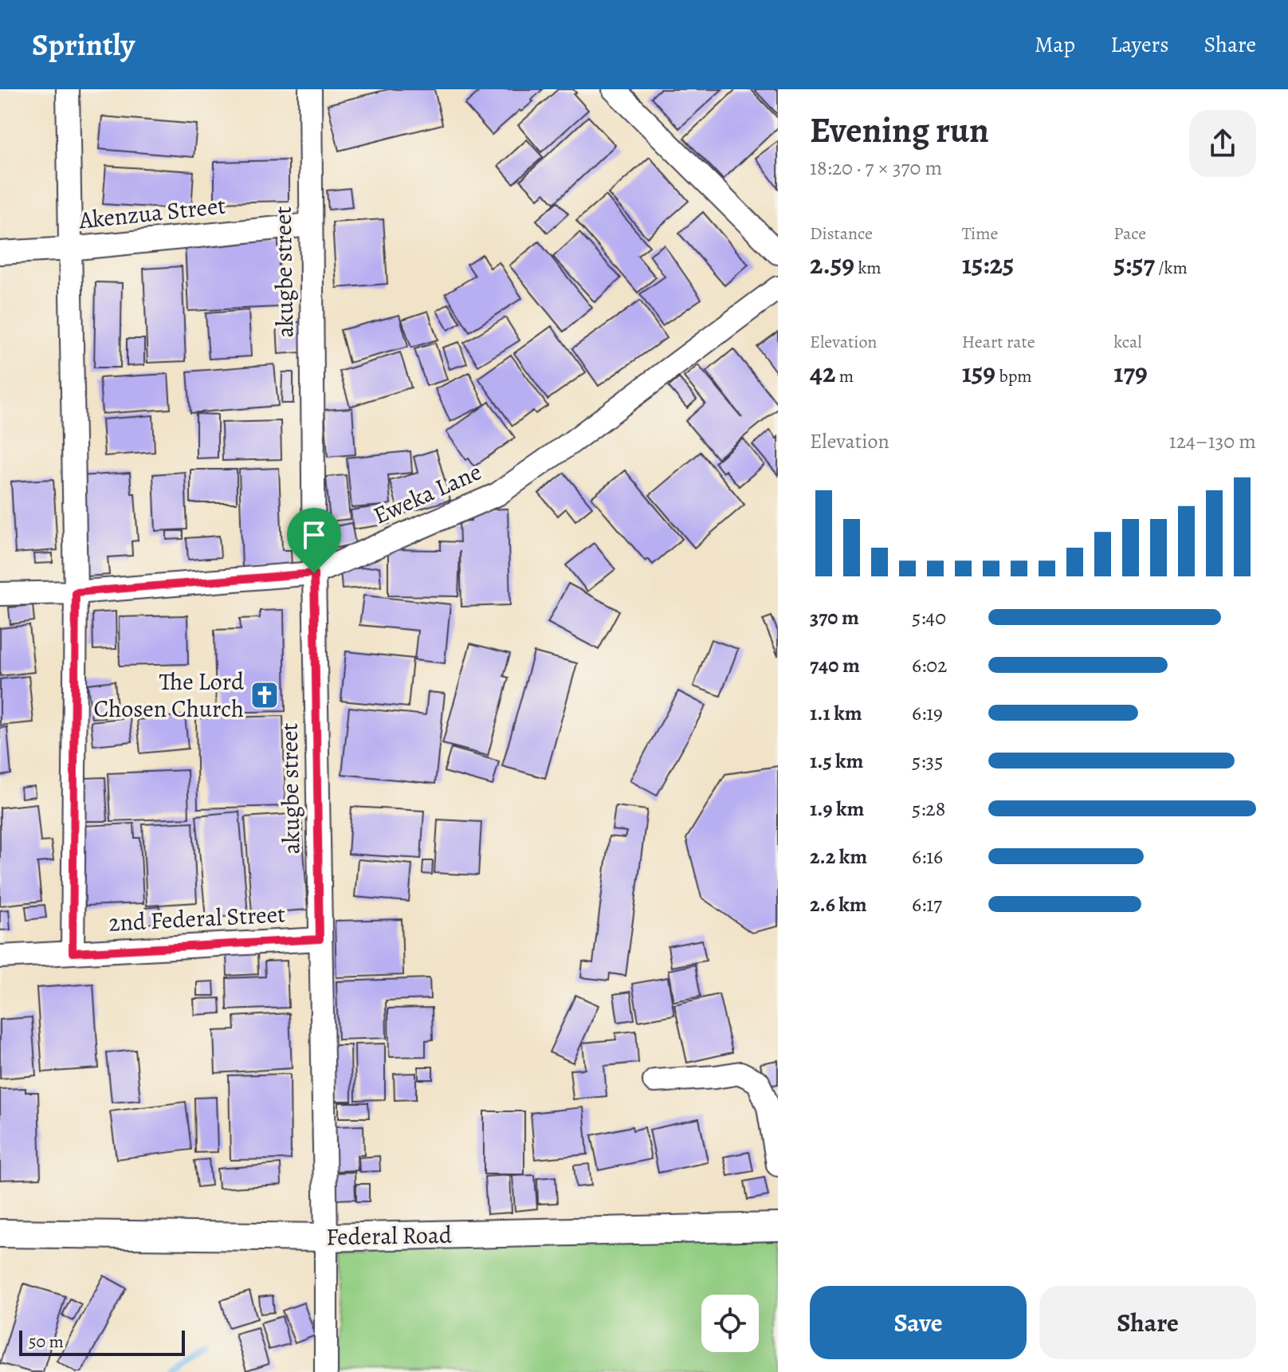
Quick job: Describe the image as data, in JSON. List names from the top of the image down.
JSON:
{
  "streets": {
    "street": [
      "Akenzua Street",
      "akugbe street",
      "Eweka Lane",
      "2nd Federal Street",
      "Federal Road"
    ]
  },
  "crossings": [
    ["Akenzua Street", "akugbe street"],
    ["akugbe street", "Eweka Lane"],
    ["akugbe street", "2nd Federal Street"],
    ["akugbe street", "Federal Road"]
  ],
  "places": {
    "church": ["The Lord Chosen Church"]
  },
  "scale_bar": "50 m",
  "page": {
    "header": "Sprintly",
    "nav": ["Map", "Layers", "Share"],
    "heading": ["Evening run", "18:20 · 7 × 370 m"],
    "stats": [
      ["Distance", "2.59 km"],
      ["Time", "15:25"],
      ["Pace", "5:57 /km"],
      ["Elevation", "42 m"],
      ["Heart rate", "159 bpm"],
      ["kcal", "179"]
    ],
    "chart": ["Elevation", "124–130 m"],
    "list": [
      {
        "name": "370 m",
        "note": "5:40"
      },
      {
        "name": "740 m",
        "note": "6:02"
      },
      {
        "name": "1.1 km",
        "note": "6:19"
      },
      {
        "name": "1.5 km",
        "note": "5:35"
      },
      {
        "name": "1.9 km",
        "note": "5:28"
      },
      {
        "name": "2.2 km",
        "note": "6:16"
      },
      {
        "name": "2.6 km",
        "note": "6:17"
      }
    ],
    "buttons": ["Save", "Share"],
    "scale": "50 m"
  }
}
